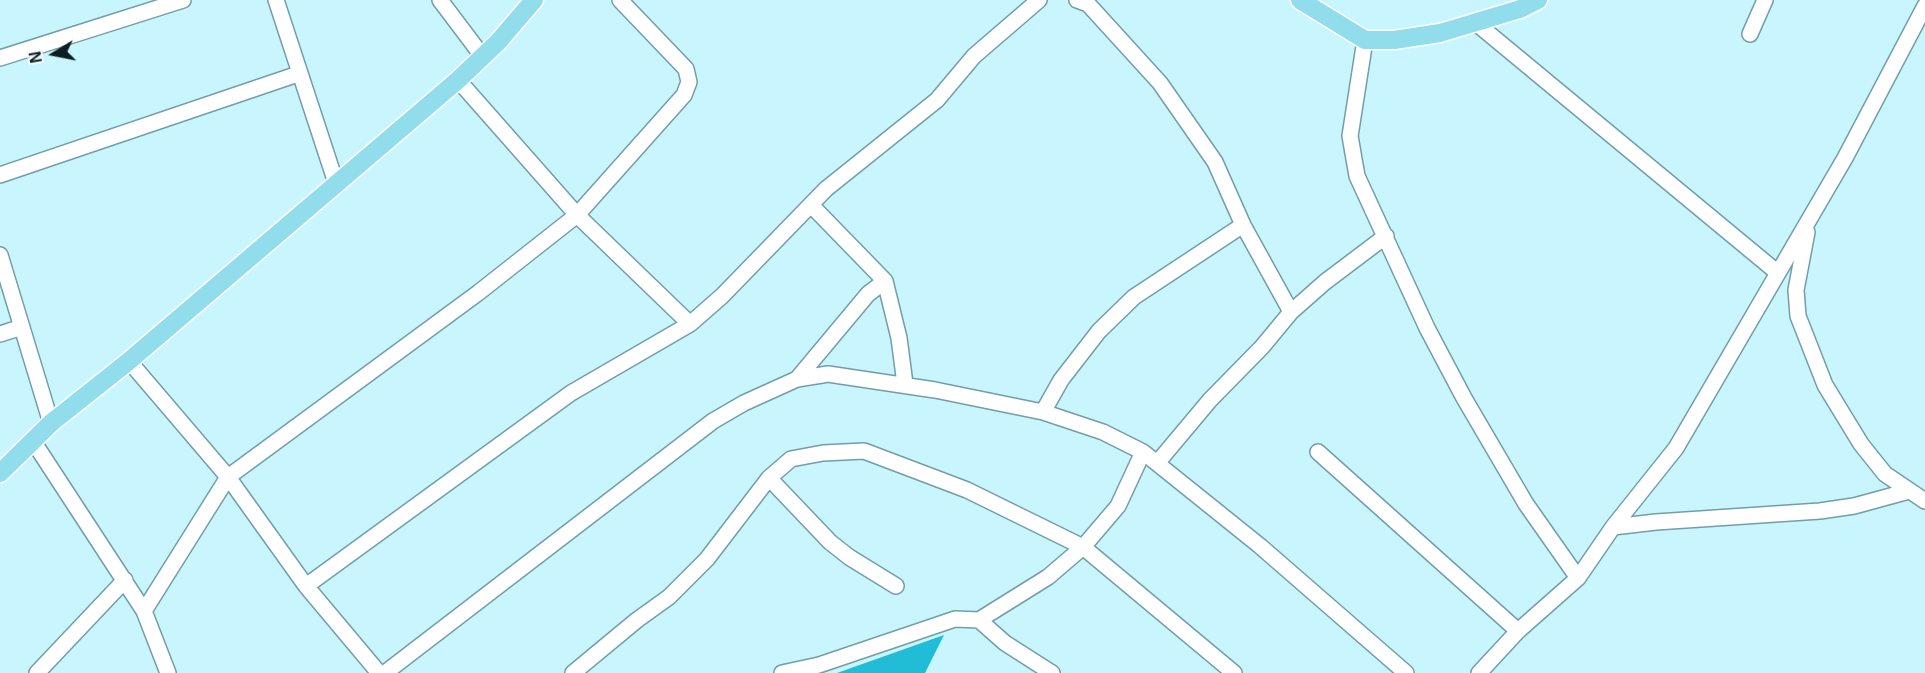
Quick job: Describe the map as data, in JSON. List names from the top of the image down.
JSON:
{
  "north": "left"
}
